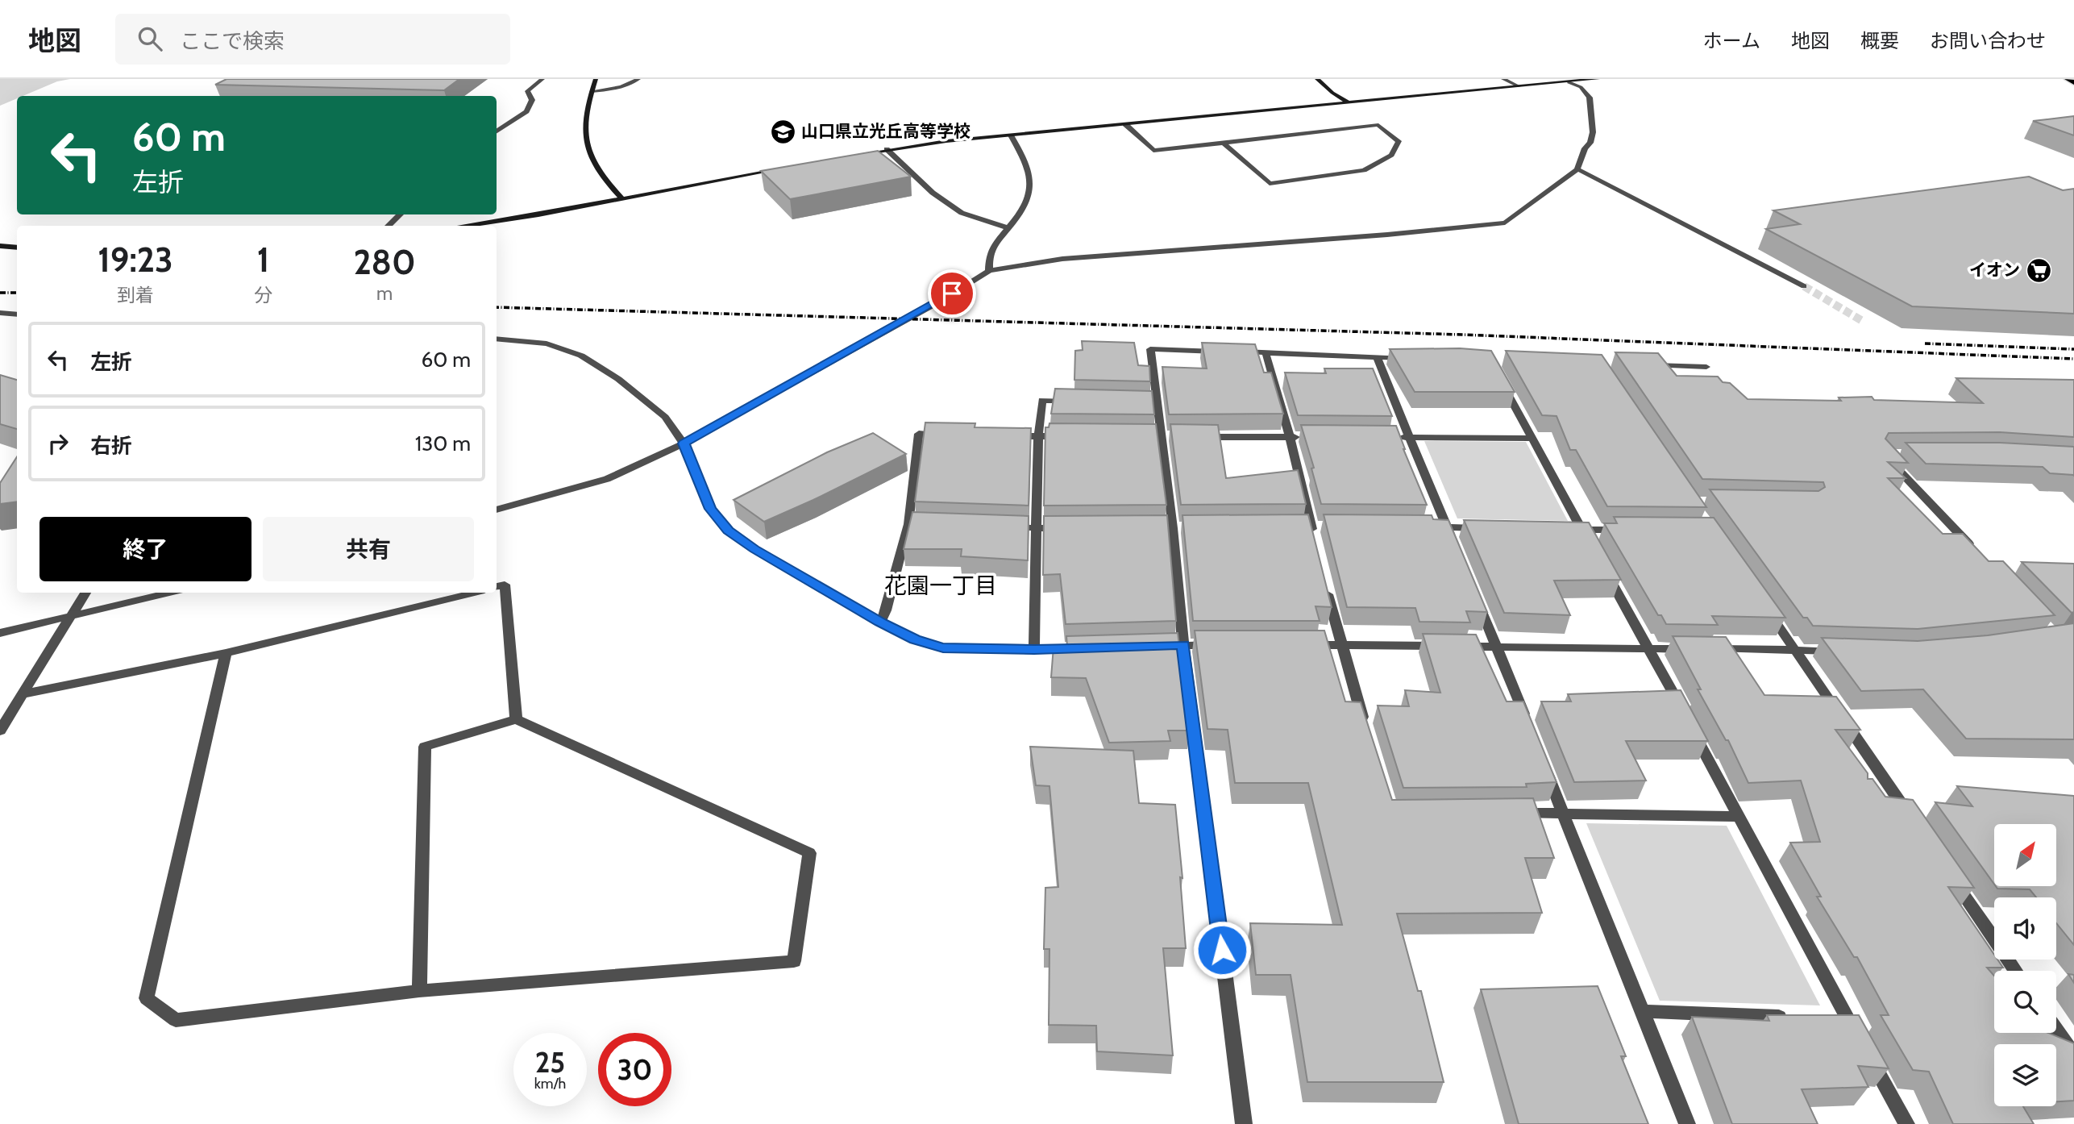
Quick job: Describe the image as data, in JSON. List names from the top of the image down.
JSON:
{
  "districts": ["花園一丁目"],
  "places": {
    "school or university": ["山口県立光丘高等学校"],
    "supermarket": ["イオン"]
  },
  "north": "top right",
  "page": {
    "header": "地図",
    "search": "ここで検索",
    "nav": [
      "ホーム",
      "地図",
      "概要",
      "お問い合わせ"
    ],
    "turn": ["60 m", "左折"],
    "eta": [
      "19:23",
      "到着",
      "1",
      "分",
      "280",
      "m"
    ],
    "list": [
      {
        "name": "左折",
        "value": "60 m"
      },
      {
        "name": "右折",
        "value": "130 m"
      }
    ],
    "buttons": ["終了", "共有"],
    "speed": "25 km/h",
    "limit": "30"
  }
}
